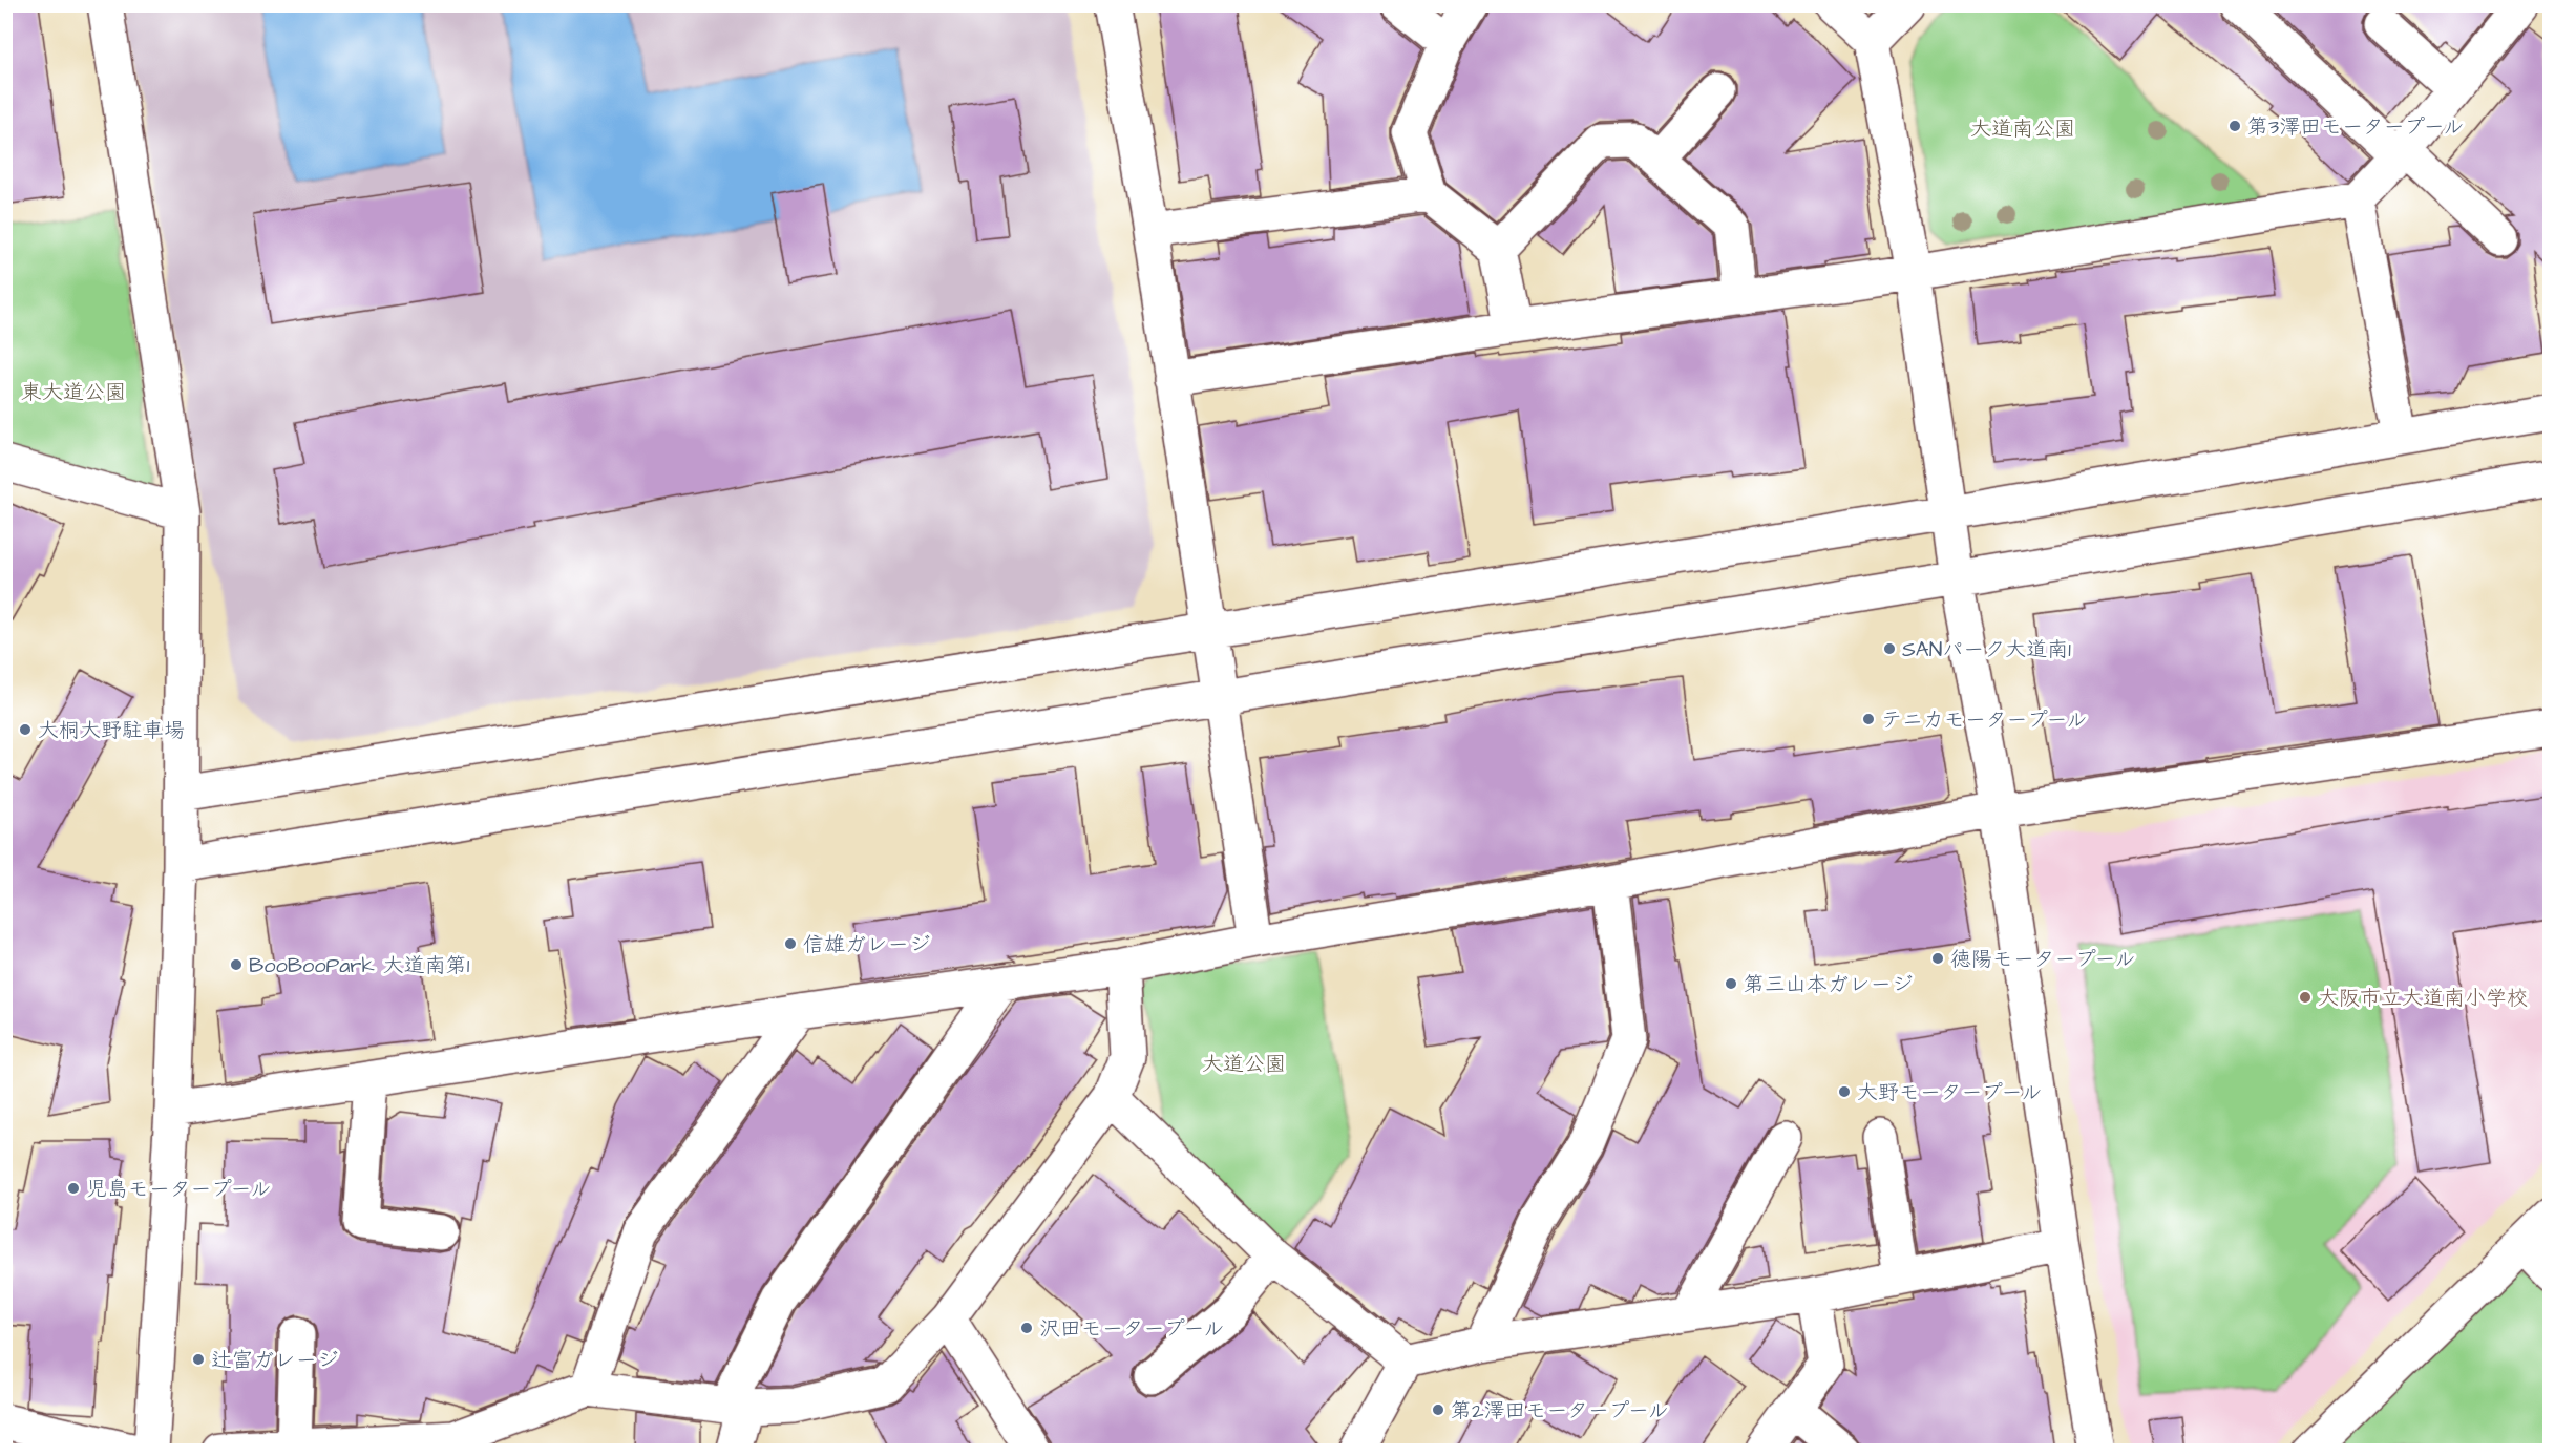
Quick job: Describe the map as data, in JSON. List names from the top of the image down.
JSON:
{
  "parks": ["大道南公園", "東大道公園", "大道公園"],
  "places": [
    "第3澤田モータープール",
    "SANパーク大道南1",
    "テニカモータープール",
    "大桐大野駐車場",
    "信雄ガレージ",
    "徳陽モータープール",
    "BooBooPark 大道南第1",
    "第三山本ガレージ",
    "大阪市立大道南小学校",
    "大野モータープール",
    "児島モータープール",
    "沢田モータープール",
    "辻富ガレージ",
    "第2澤田モータープール"
  ]
}
